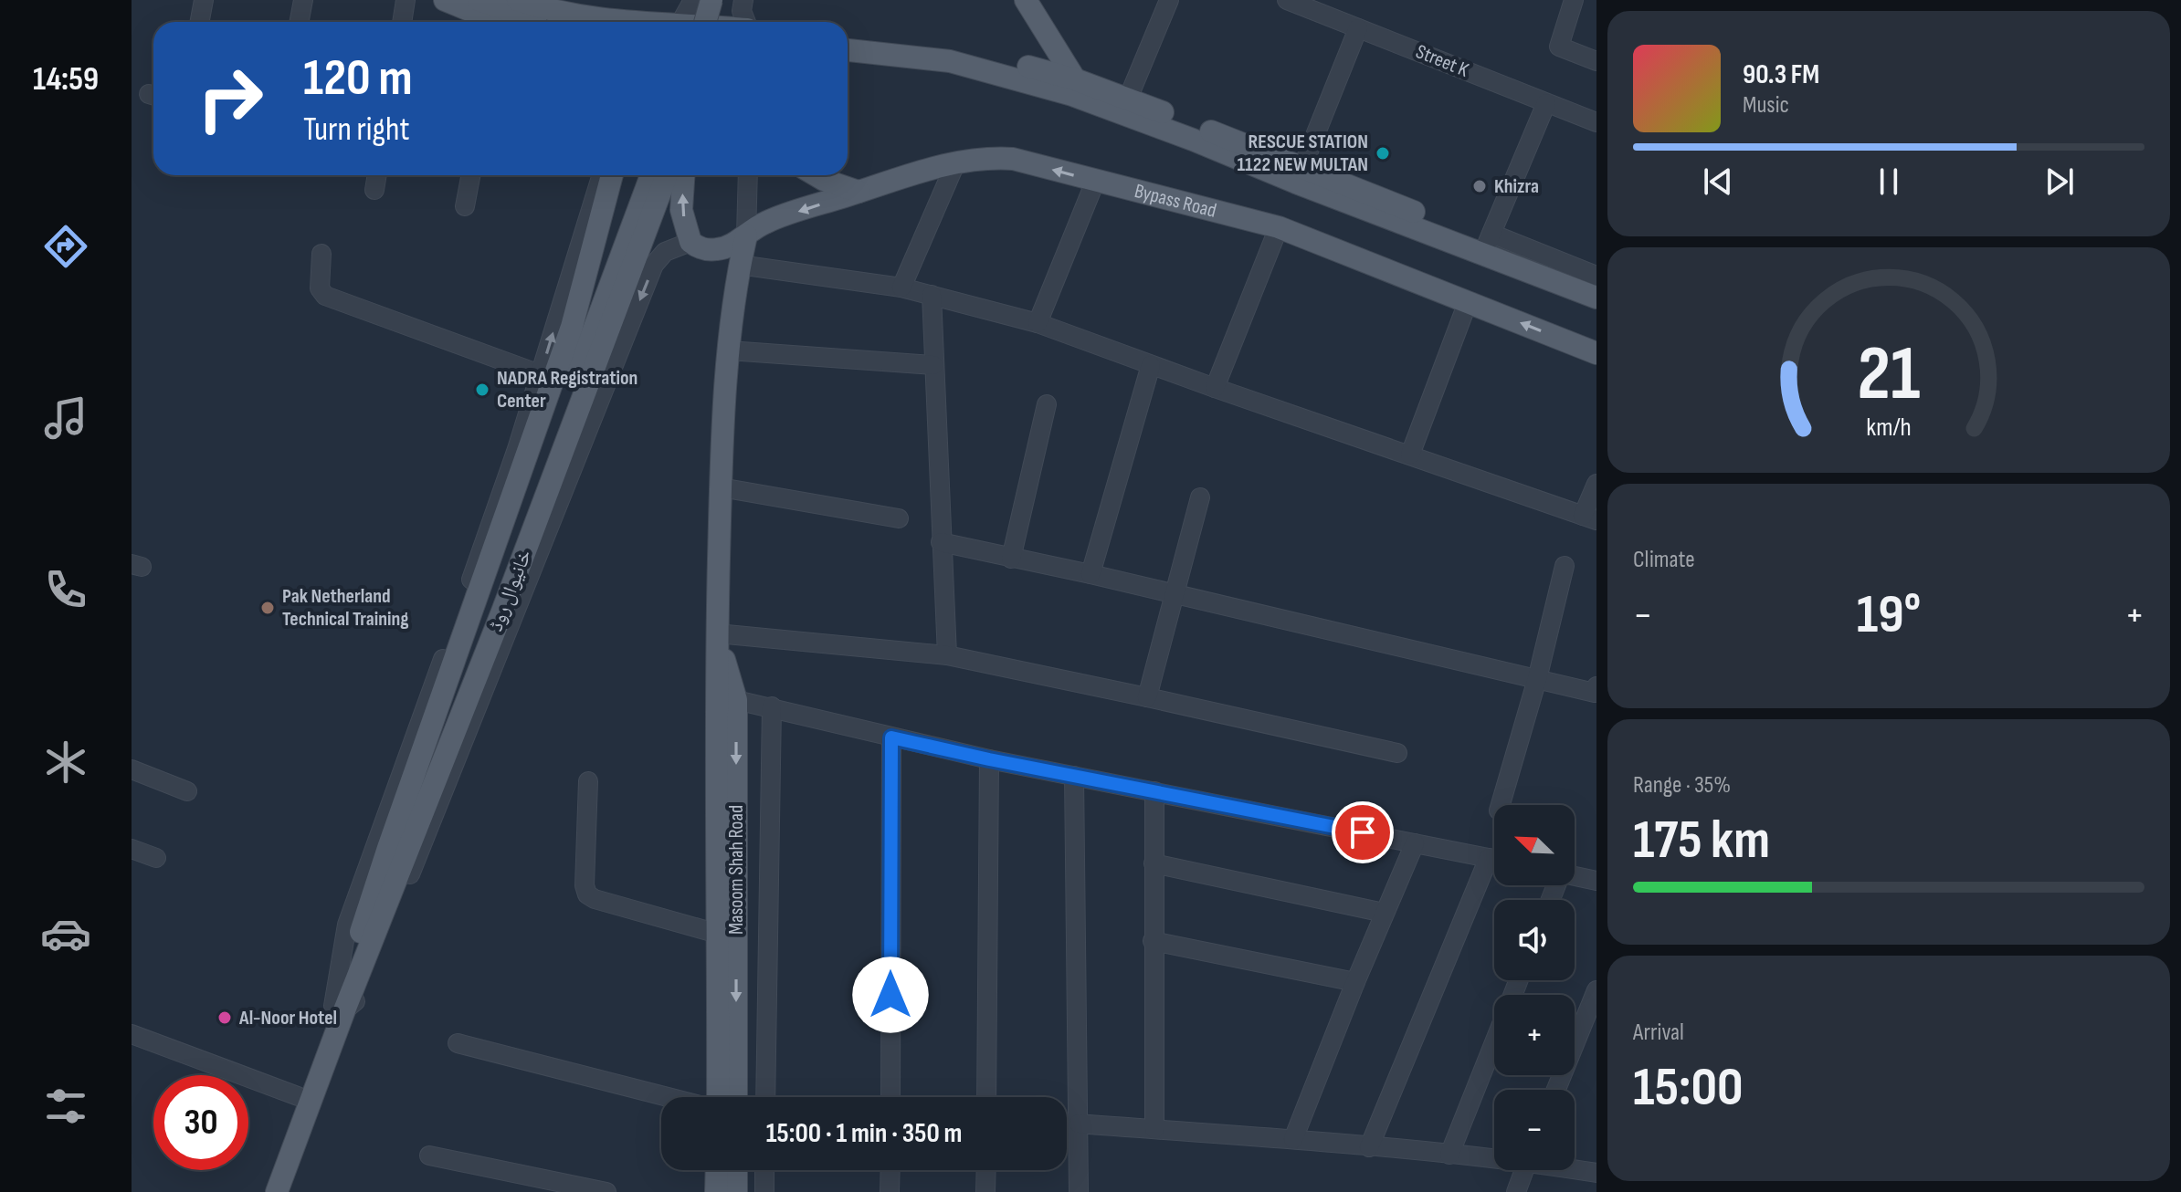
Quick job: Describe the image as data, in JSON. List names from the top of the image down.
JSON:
{
  "streets": {
    "main road": ["Bypass Road", "خانیوال روڈ", "Masoom Shah Road"],
    "street": ["Street K"]
  },
  "crossings": [
    ["Bypass Road", "Masoom Shah Road"]
  ],
  "places": [
    "RESCUE STATION 1122 NEW MULTAN",
    "Khizra",
    "NADRA Registration Center",
    "Pak Netherland Technical Training",
    "Al-Noor Hotel"
  ],
  "north": "top left",
  "page": {
    "tabs": "14:59",
    "turn": ["120 m", "Turn right"],
    "song": ["90.3 FM", "Music"],
    "tile": [
      "Climate",
      ["Range · 35%", "175 km"],
      ["Arrival", "15:00"]
    ],
    "heat": ["−", "19°", "+"],
    "map_buttons": ["+", "−"],
    "limit": "30",
    "trip": "15:00 · 1 min · 350 m",
    "gauge": ["21", "km/h"]
  }
}
